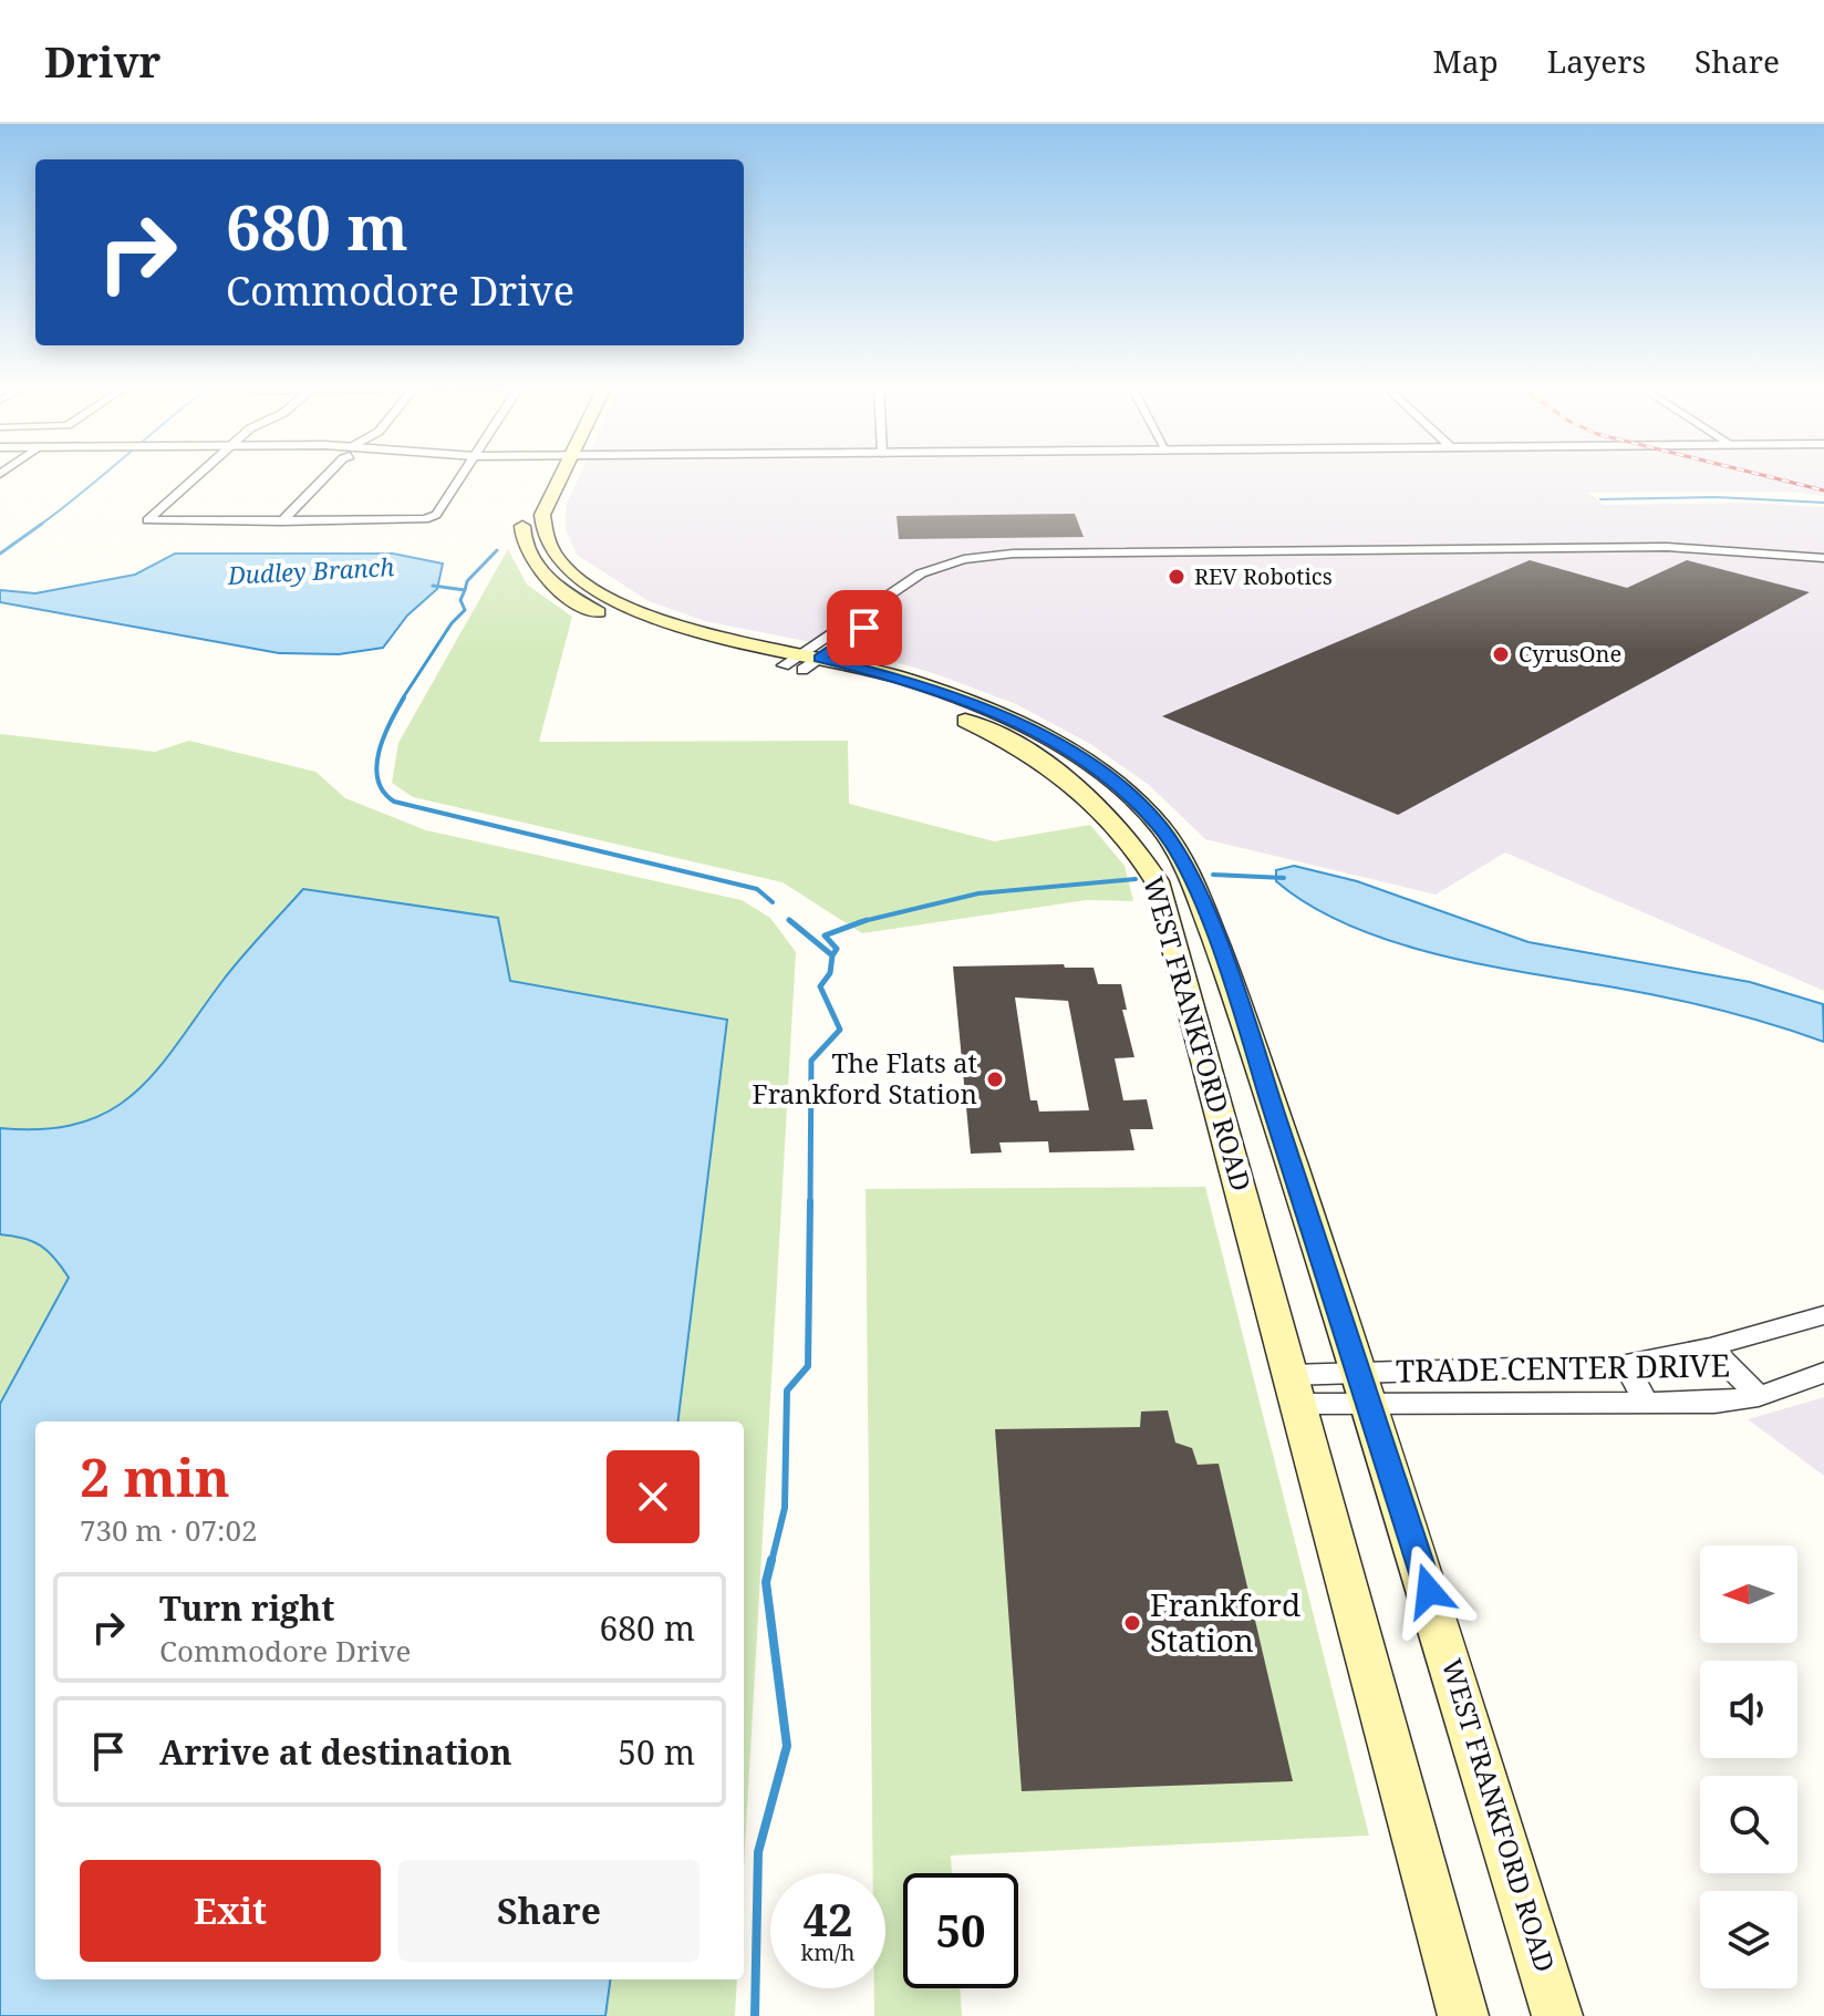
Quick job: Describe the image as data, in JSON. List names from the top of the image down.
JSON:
{
  "streets": {
    "main road": ["WEST FRANKFORD ROAD"],
    "street": ["TRADE CENTER DRIVE"]
  },
  "crossings": [
    ["WEST FRANKFORD ROAD", "TRADE CENTER DRIVE"]
  ],
  "water": ["Dudley Branch"],
  "places": [
    "REV Robotics",
    "CyrusOne",
    "The Flats at Frankford Station",
    "Frankford Station"
  ],
  "north": "left",
  "page": {
    "header": "Drivr",
    "nav": ["Map", "Layers", "Share"],
    "turn": ["680 m", "Commodore Drive"],
    "heading": ["2 min", "730 m · 07:02"],
    "list": [
      {
        "name": "Turn right",
        "note": "Commodore Drive",
        "value": "680 m"
      },
      {
        "name": "Arrive at destination",
        "value": "50 m"
      }
    ],
    "buttons": ["Exit", "Share"],
    "speed": "42 km/h",
    "limit": "50"
  }
}
